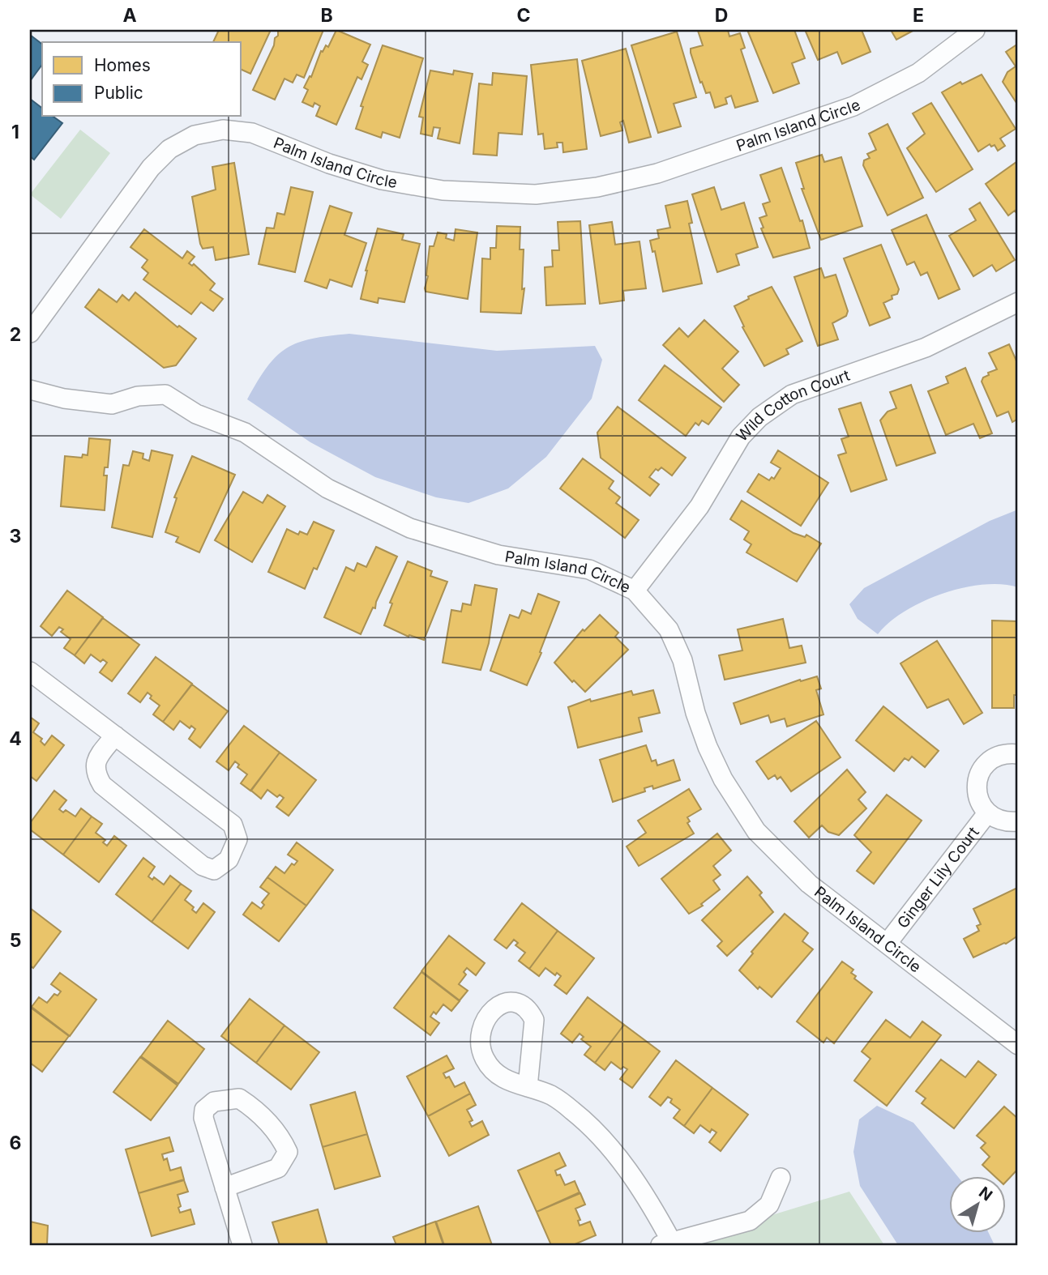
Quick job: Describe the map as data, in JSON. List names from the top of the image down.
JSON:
{
  "streets": {
    "street": ["Palm Island Circle", "Wild Cotton Court", "Ginger Lily Court"]
  },
  "crossings": [
    ["Palm Island Circle", "Wild Cotton Court"],
    ["Palm Island Circle", "Ginger Lily Court"]
  ],
  "legend": ["Homes", "Public"],
  "north": "top right",
  "grid": {
    "columns": [
      "A",
      "B",
      "C",
      "D",
      "E"
    ],
    "rows": [
      "1",
      "2",
      "3",
      "4",
      "5",
      "6"
    ]
  }
}
